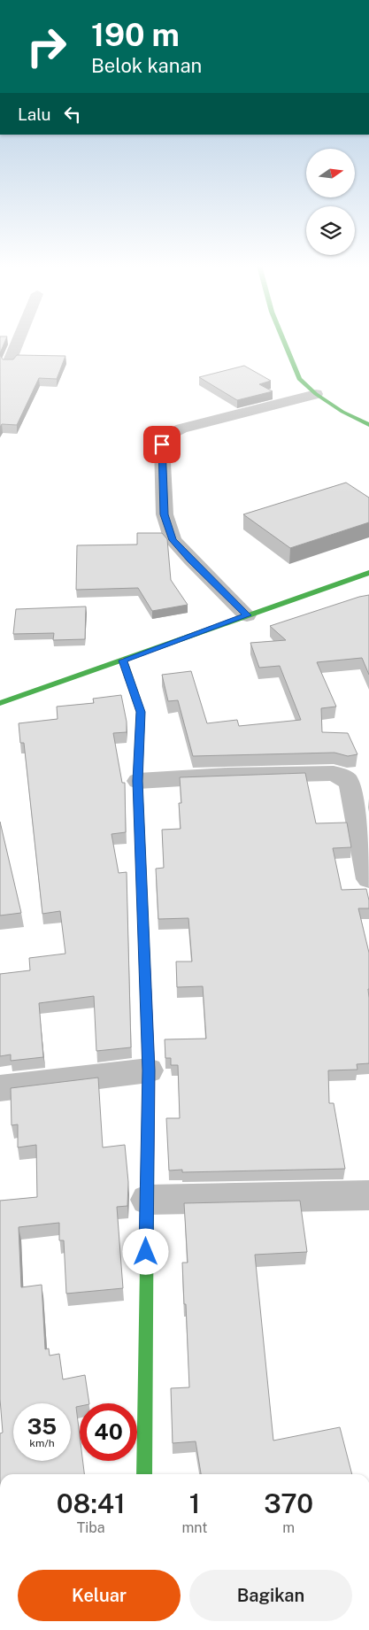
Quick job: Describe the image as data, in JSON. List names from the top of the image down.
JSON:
{
  "north": "right",
  "page": {
    "turn": ["190 m", "Belok kanan"],
    "then": "Lalu",
    "speed": "35 km/h",
    "limit": "40",
    "eta": [
      "08:41",
      "Tiba",
      "1",
      "mnt",
      "370",
      "m"
    ],
    "buttons": ["Keluar", "Bagikan"]
  }
}
